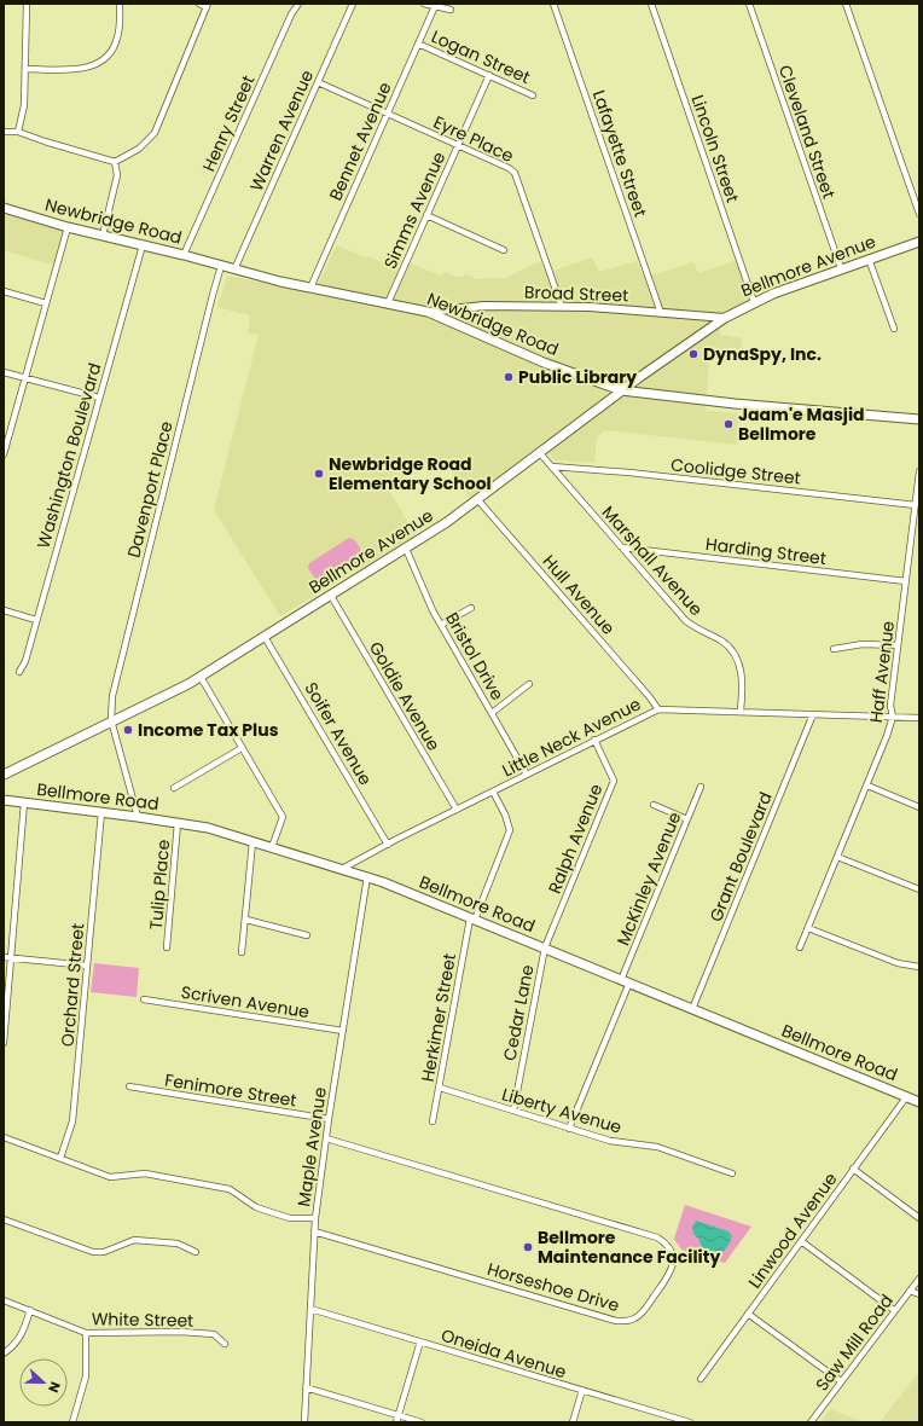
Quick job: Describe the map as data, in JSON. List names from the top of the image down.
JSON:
{
  "streets": {
    "main road": ["Newbridge Road", "Bellmore Avenue", "Bellmore Road"],
    "street": [
      "Logan Street",
      "Henry Street",
      "Warren Avenue",
      "Cleveland Street",
      "Eyre Place",
      "Bennet Avenue",
      "Lincoln Street",
      "Lafayette Street",
      "Simms Avenue",
      "Broad Street",
      "Washington Boulevard",
      "Coolidge Street",
      "Davenport Place",
      "Harding Street",
      "Marshall Avenue",
      "Hull Avenue",
      "Bristol Drive",
      "Haff Avenue",
      "Goldie Avenue",
      "Soifer Avenue",
      "Little Neck Avenue",
      "Ralph Avenue",
      "Grant Boulevard",
      "McKinley Avenue",
      "Tulip Place",
      "Orchard Street",
      "Scriven Avenue",
      "Cedar Lane",
      "Herkimer Street",
      "Fenimore Street",
      "Liberty Avenue",
      "Maple Avenue",
      "Linwood Avenue",
      "Horseshoe Drive",
      "White Street",
      "Saw Mill Road",
      "Oneida Avenue"
    ]
  },
  "crossings": [
    ["Logan Street", "Bennet Avenue"],
    ["Logan Street", "Simms Avenue"],
    ["Henry Street", "Newbridge Road"],
    ["Warren Avenue", "Eyre Place"],
    ["Warren Avenue", "Newbridge Road"],
    ["Cleveland Street", "Bellmore Avenue"],
    ["Eyre Place", "Bennet Avenue"],
    ["Eyre Place", "Simms Avenue"],
    ["Eyre Place", "Broad Street"],
    ["Bennet Avenue", "Newbridge Road"],
    ["Lincoln Street", "Bellmore Avenue"],
    ["Lafayette Street", "Broad Street"],
    ["Simms Avenue", "Newbridge Road"],
    ["Newbridge Road", "Bellmore Avenue"],
    ["Newbridge Road", "Broad Street"],
    ["Newbridge Road", "Washington Boulevard"],
    ["Newbridge Road", "Davenport Place"],
    ["Bellmore Avenue", "Broad Street"],
    ["Bellmore Avenue", "Davenport Place"],
    ["Bellmore Avenue", "Marshall Avenue"],
    ["Bellmore Avenue", "Hull Avenue"],
    ["Bellmore Avenue", "Bristol Drive"],
    ["Bellmore Avenue", "Goldie Avenue"],
    ["Bellmore Avenue", "Soifer Avenue"],
    ["Coolidge Street", "Marshall Avenue"],
    ["Coolidge Street", "Haff Avenue"],
    ["Davenport Place", "Bellmore Road"],
    ["Harding Street", "Marshall Avenue"],
    ["Harding Street", "Haff Avenue"],
    ["Marshall Avenue", "Little Neck Avenue"],
    ["Hull Avenue", "Little Neck Avenue"],
    ["Bristol Drive", "Little Neck Avenue"],
    ["Haff Avenue", "Little Neck Avenue"],
    ["Goldie Avenue", "Little Neck Avenue"],
    ["Soifer Avenue", "Little Neck Avenue"],
    ["Little Neck Avenue", "Bellmore Road"],
    ["Little Neck Avenue", "Ralph Avenue"],
    ["Little Neck Avenue", "Grant Boulevard"],
    ["Little Neck Avenue", "Herkimer Street"],
    ["Bellmore Road", "Ralph Avenue"],
    ["Bellmore Road", "Grant Boulevard"],
    ["Bellmore Road", "McKinley Avenue"],
    ["Bellmore Road", "Tulip Place"],
    ["Bellmore Road", "Orchard Street"],
    ["Bellmore Road", "Cedar Lane"],
    ["Bellmore Road", "Herkimer Street"],
    ["Bellmore Road", "Maple Avenue"],
    ["Bellmore Road", "Linwood Avenue"],
    ["Ralph Avenue", "Cedar Lane"],
    ["McKinley Avenue", "Liberty Avenue"],
    ["Scriven Avenue", "Maple Avenue"],
    ["Cedar Lane", "Liberty Avenue"],
    ["Herkimer Street", "Liberty Avenue"],
    ["Fenimore Street", "Maple Avenue"],
    ["Maple Avenue", "Horseshoe Drive"],
    ["Maple Avenue", "Oneida Avenue"]
  ],
  "places": [
    "DynaSpy, Inc.",
    "Public Library",
    "Jaam'e Masjid Bellmore",
    "Newbridge Road Elementary School",
    "Income Tax Plus",
    "Bellmore Maintenance Facility"
  ],
  "north": "right"
}
